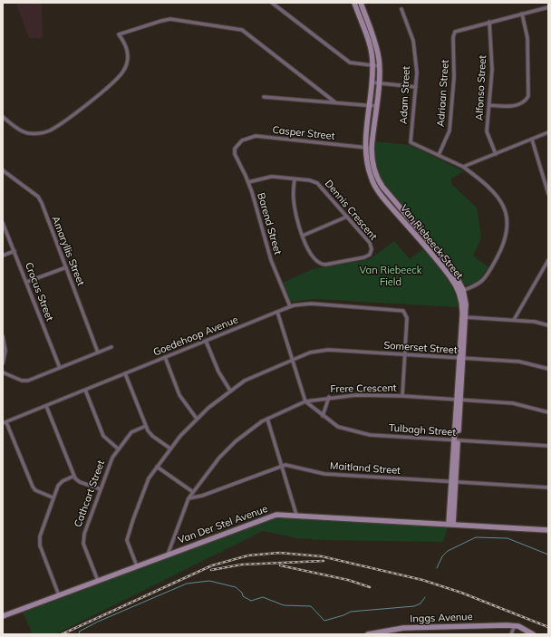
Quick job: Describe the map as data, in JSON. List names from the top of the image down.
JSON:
{
  "streets": {
    "street": [
      "Alfonso Street",
      "Adriaan Street",
      "Adam Street",
      "Casper Street",
      "Dennis Crescent",
      "Barend Street",
      "Van Riebeeck Street",
      "Amaryllis Street",
      "Crocus Street",
      "Goedehoop Avenue",
      "Somerset Street",
      "Frere Crescent",
      "Tulbagh Street",
      "Maitland Street",
      "Cathcart Street",
      "Van Der Stel Avenue",
      "Inggs Avenue"
    ]
  },
  "crossings": [
    ["Alfonso Street", "Adriaan Street"],
    ["Adriaan Street", "Adam Street"],
    ["Casper Street", "Barend Street"],
    ["Casper Street", "Van Riebeeck Street"],
    ["Dennis Crescent", "Barend Street"],
    ["Barend Street", "Goedehoop Avenue"],
    ["Van Riebeeck Street", "Somerset Street"],
    ["Van Riebeeck Street", "Frere Crescent"],
    ["Van Riebeeck Street", "Tulbagh Street"],
    ["Van Riebeeck Street", "Maitland Street"],
    ["Van Riebeeck Street", "Van Der Stel Avenue"],
    ["Goedehoop Avenue", "Somerset Street"],
    ["Somerset Street", "Van Der Stel Avenue"],
    ["Frere Crescent", "Tulbagh Street"],
    ["Frere Crescent", "Maitland Street"],
    ["Frere Crescent", "Van Der Stel Avenue"],
    ["Cathcart Street", "Van Der Stel Avenue"]
  ],
  "parks": ["Van Riebeeck Field"]
}
